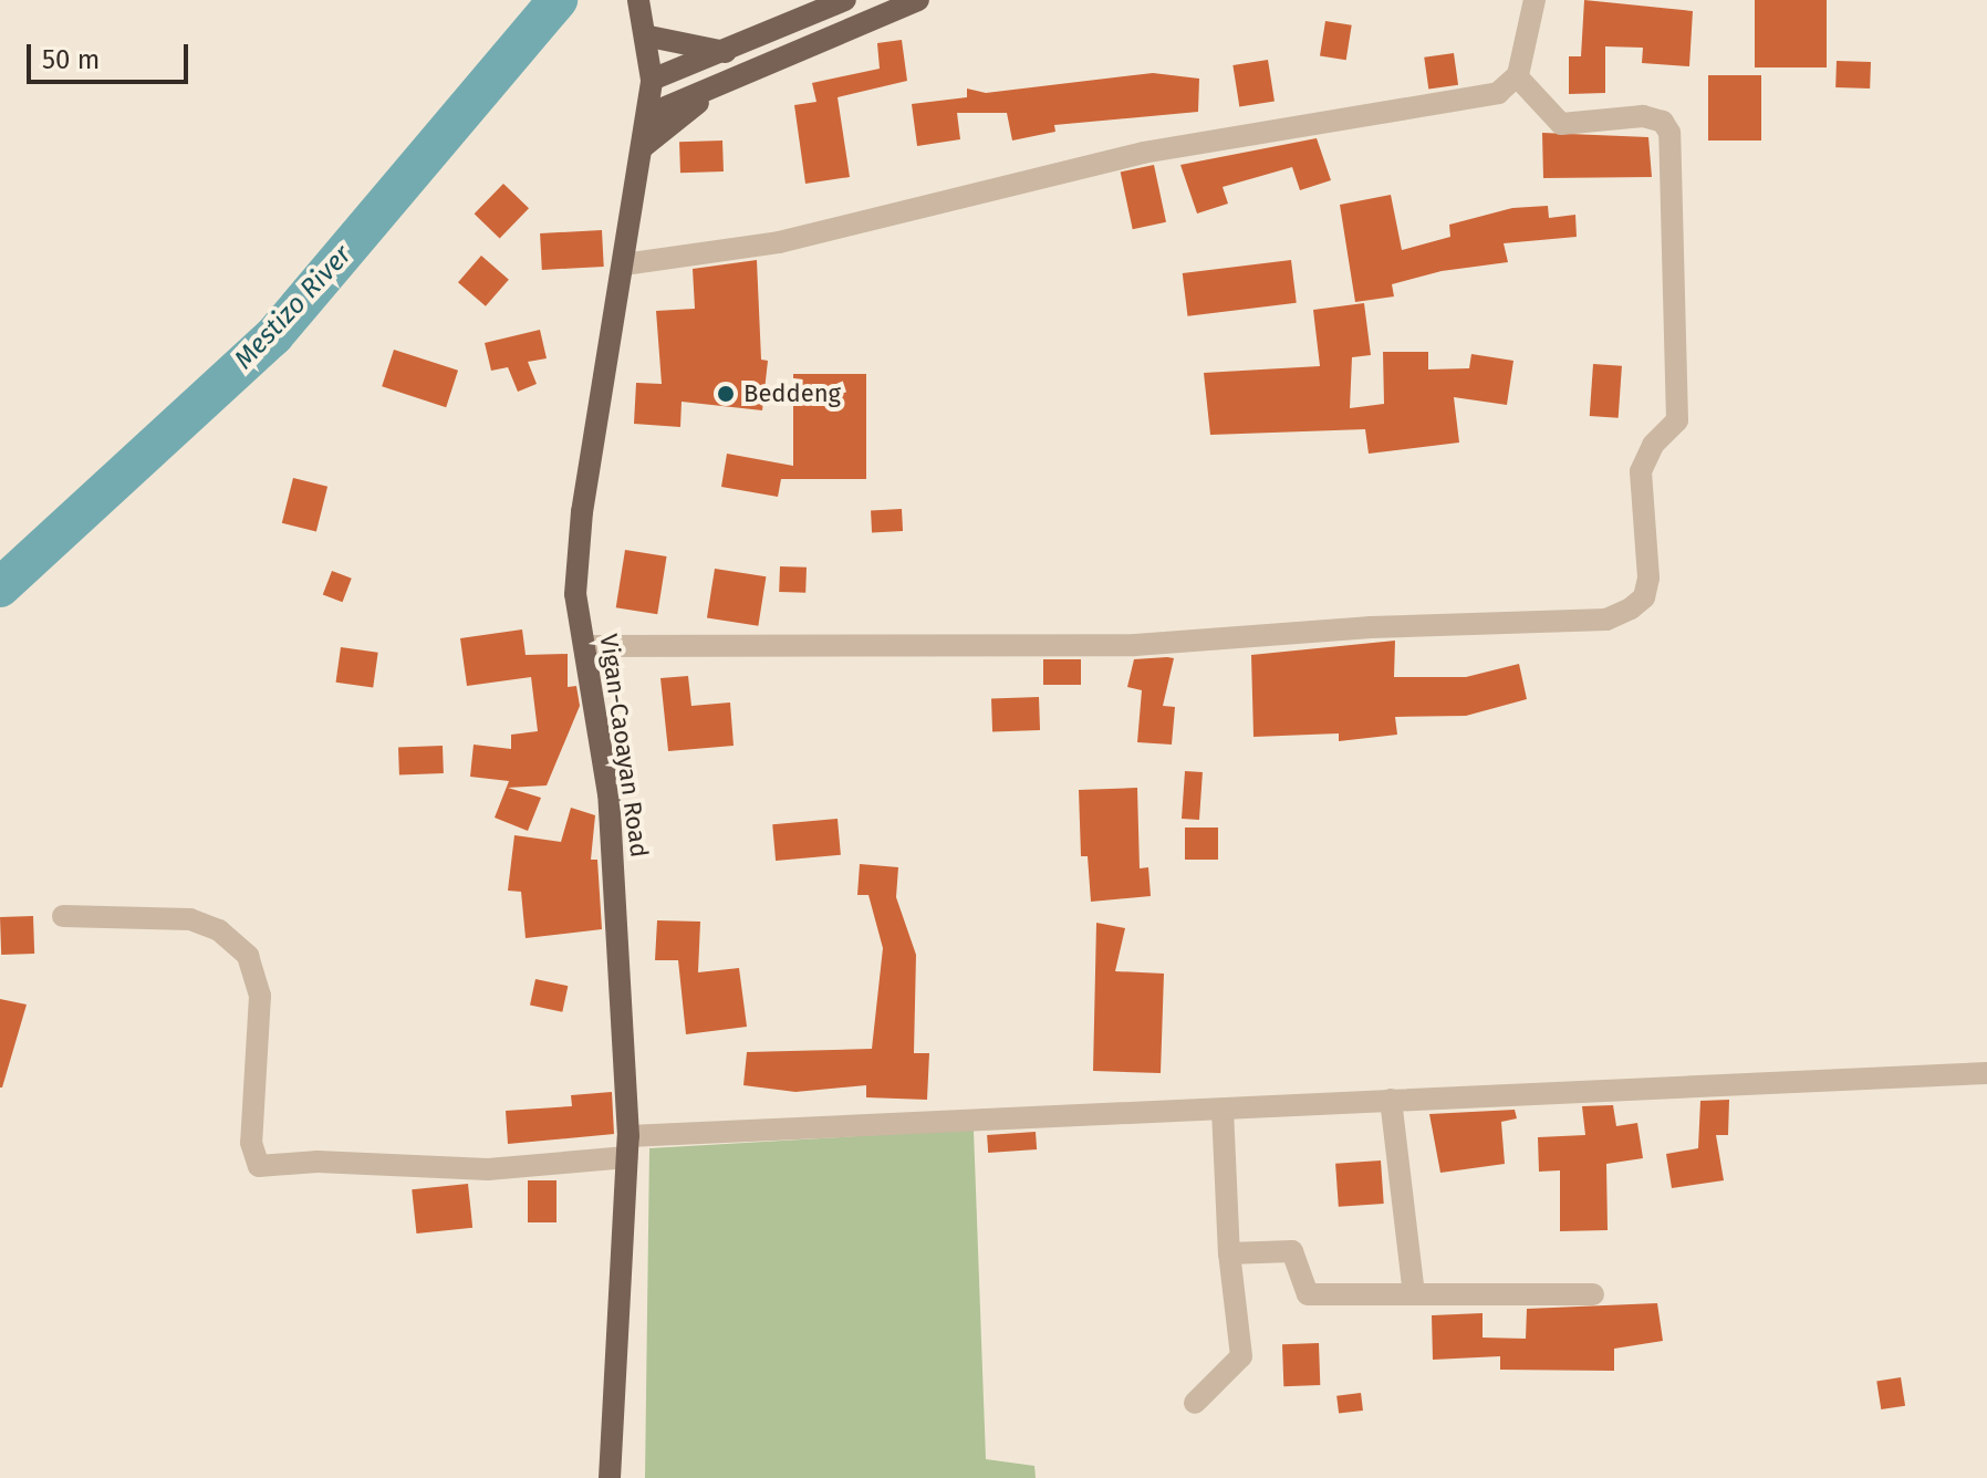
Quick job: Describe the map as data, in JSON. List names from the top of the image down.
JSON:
{
  "streets": {
    "main road": ["Vigan-Caoayan Road"]
  },
  "water": ["Mestizo River"],
  "places": ["Beddeng"],
  "scale_bar": "50 m"
}
